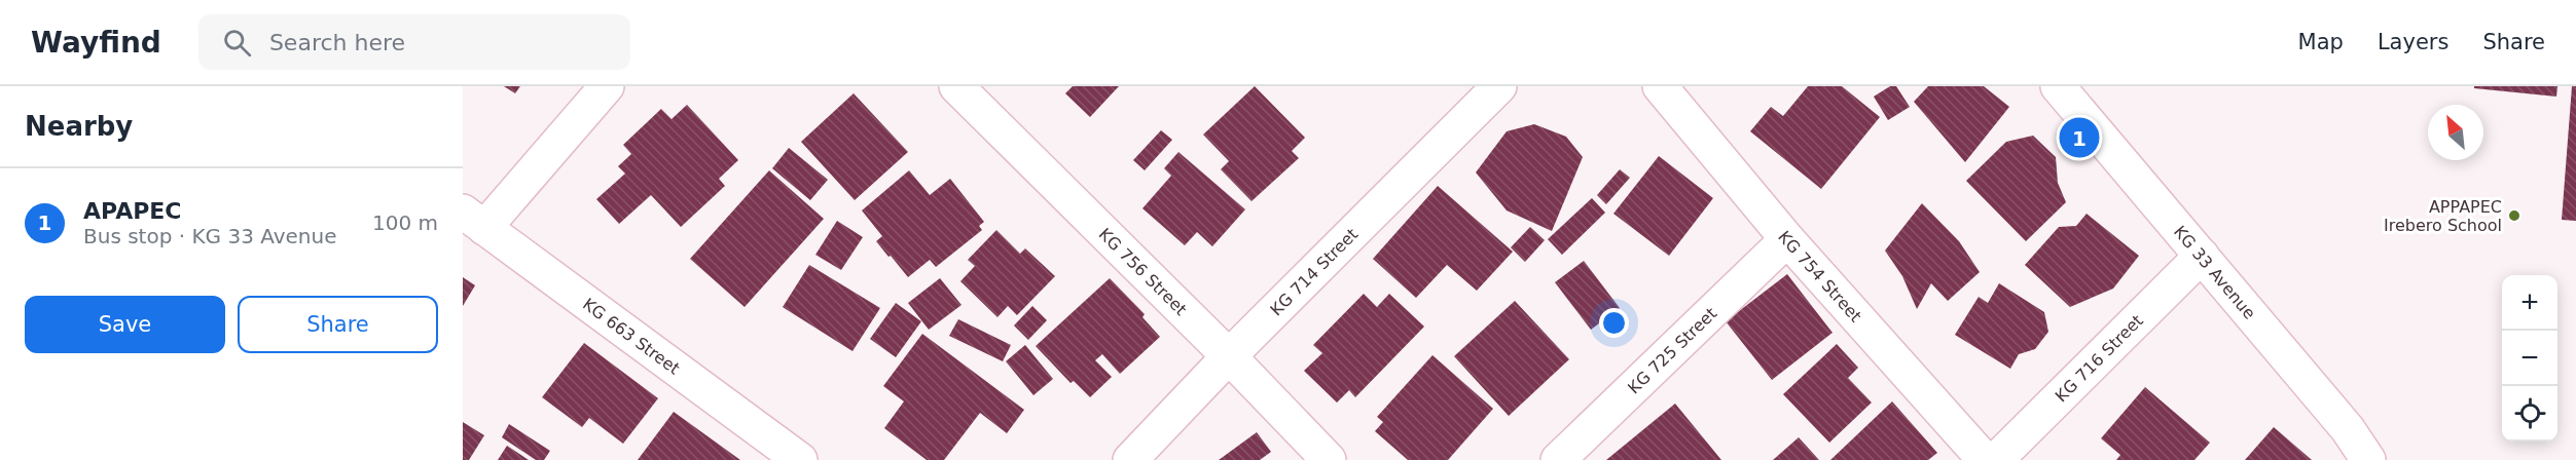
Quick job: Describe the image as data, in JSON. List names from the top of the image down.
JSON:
{
  "streets": {
    "street": [
      "KG 756 Street",
      "KG 714 Street",
      "KG 33 Avenue",
      "KG 754 Street",
      "KG 663 Street",
      "KG 725 Street",
      "KG 716 Street"
    ]
  },
  "crossings": [
    ["KG 756 Street", "KG 714 Street"],
    ["KG 33 Avenue", "KG 716 Street"],
    ["KG 754 Street", "KG 725 Street"]
  ],
  "places": ["APPAPEC Irebero School"],
  "north": "top left",
  "page": {
    "header": "Wayfind",
    "search": "Search here",
    "nav": ["Map", "Layers", "Share"],
    "heading": "Nearby",
    "pins": "1",
    "list": [
      {
        "mark": "1",
        "name": "APAPEC",
        "note": "Bus stop · KG 33 Avenue",
        "value": "100 m"
      }
    ],
    "map_buttons": ["+", "−"],
    "buttons": ["Save", "Share"]
  }
}
